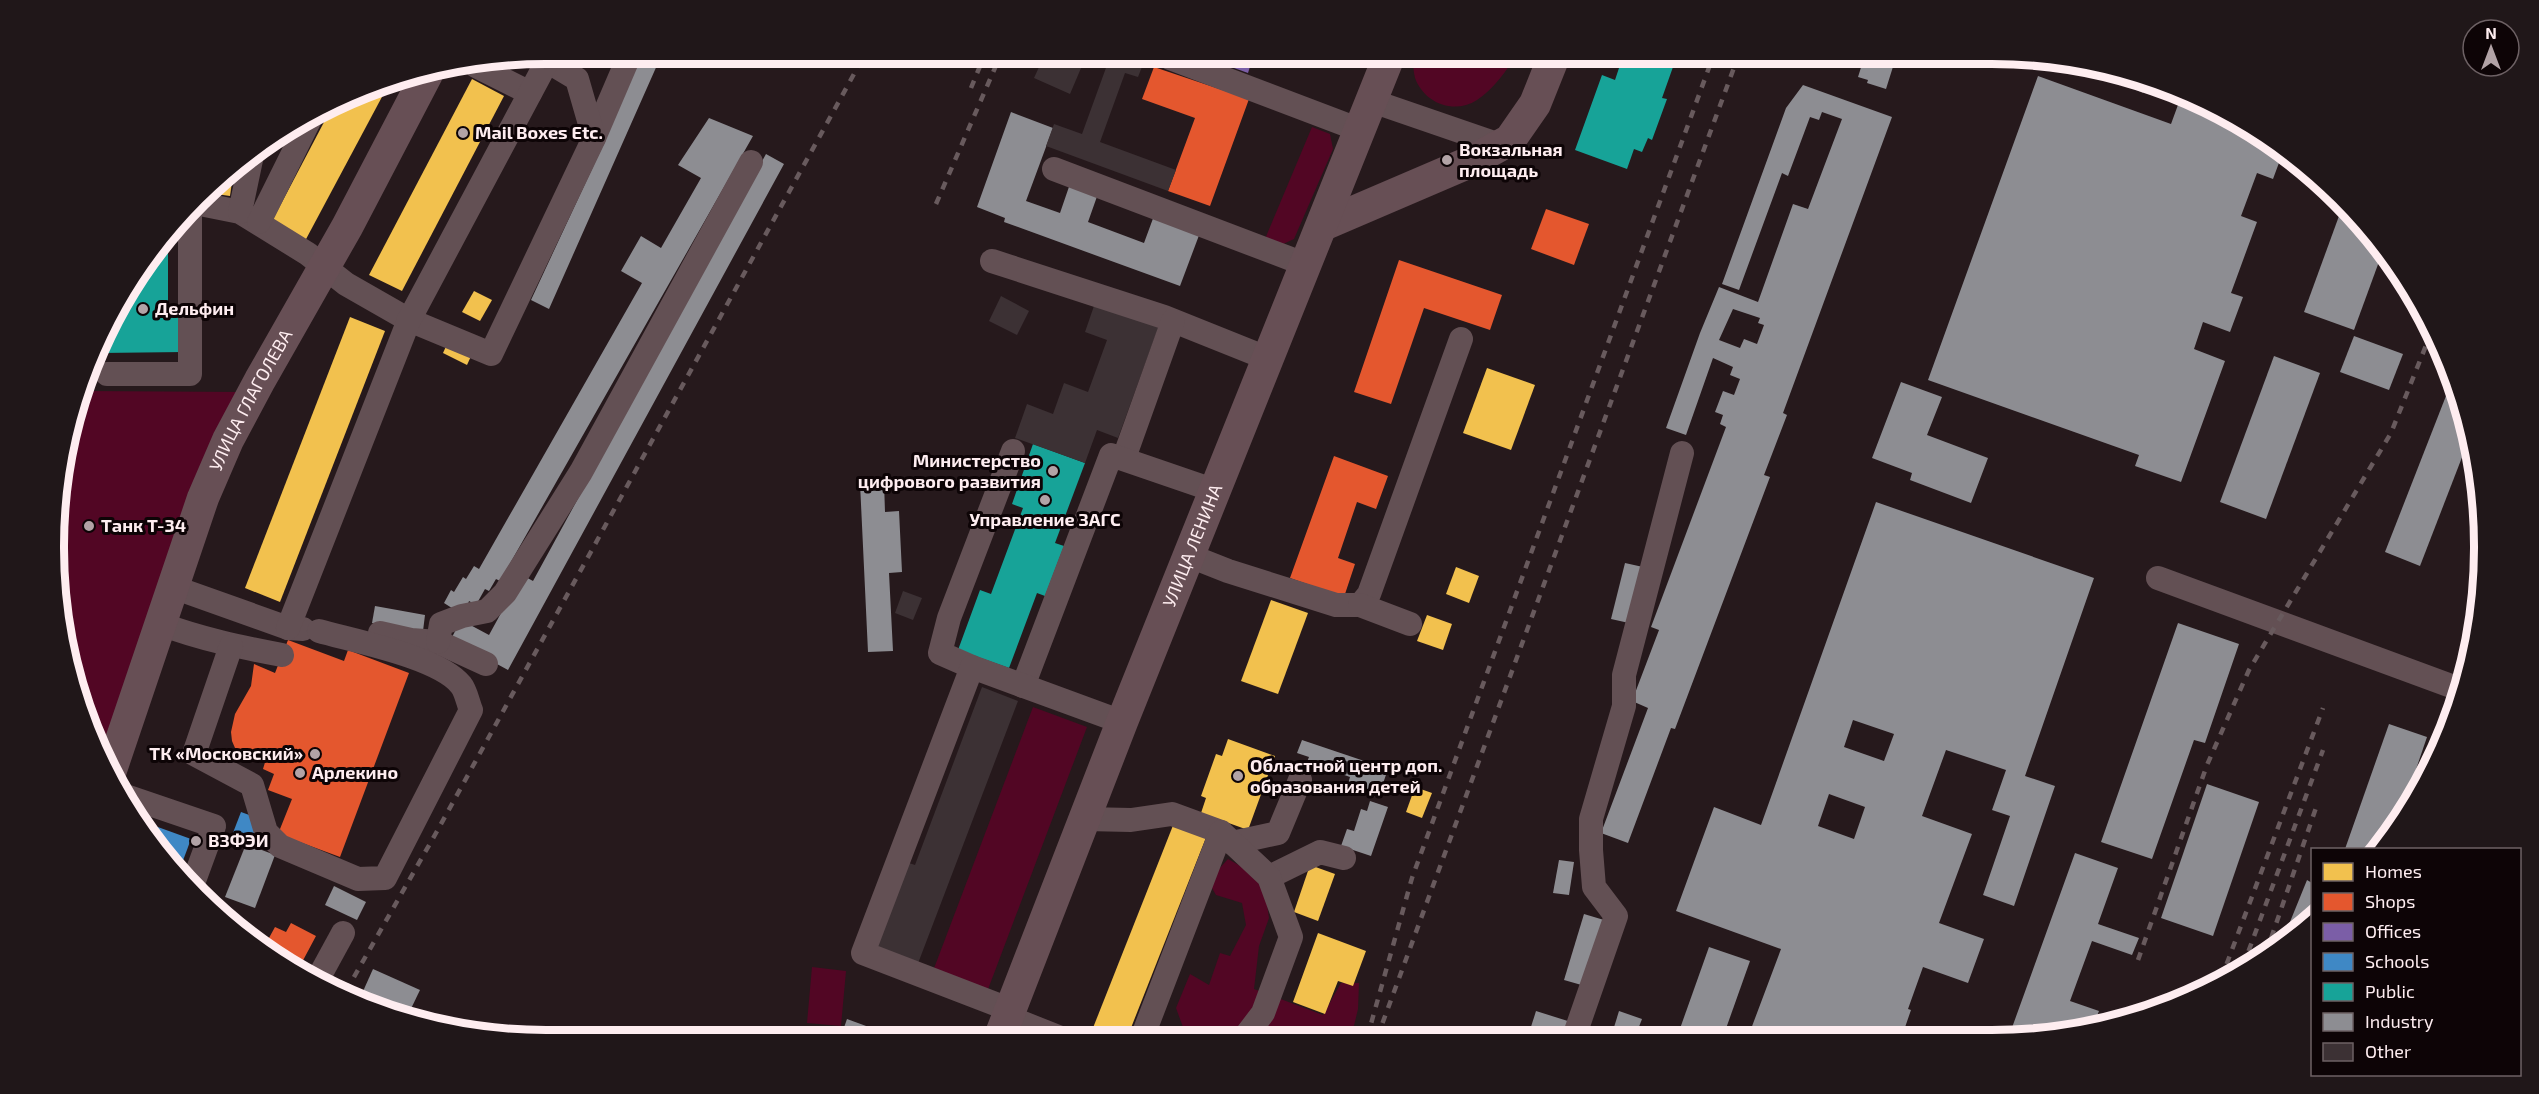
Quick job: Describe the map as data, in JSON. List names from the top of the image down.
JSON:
{
  "streets": {
    "main road": ["УЛИЦА ГЛАГОЛЕВА", "УЛИЦА ЛЕНИНА"]
  },
  "places": [
    "Mail Boxes Etc.",
    "Вокзальная площадь",
    "Дельфин",
    "Министерство цифрового развития",
    "Управление ЗАГС",
    "Танк Т-34",
    "ТК «Московский»",
    "Арлекино",
    "Областной центр доп. образования детей",
    "ВЗФЭИ"
  ],
  "legend": [
    "Homes",
    "Shops",
    "Offices",
    "Schools",
    "Public",
    "Industry",
    "Other"
  ],
  "north": "top"
}
